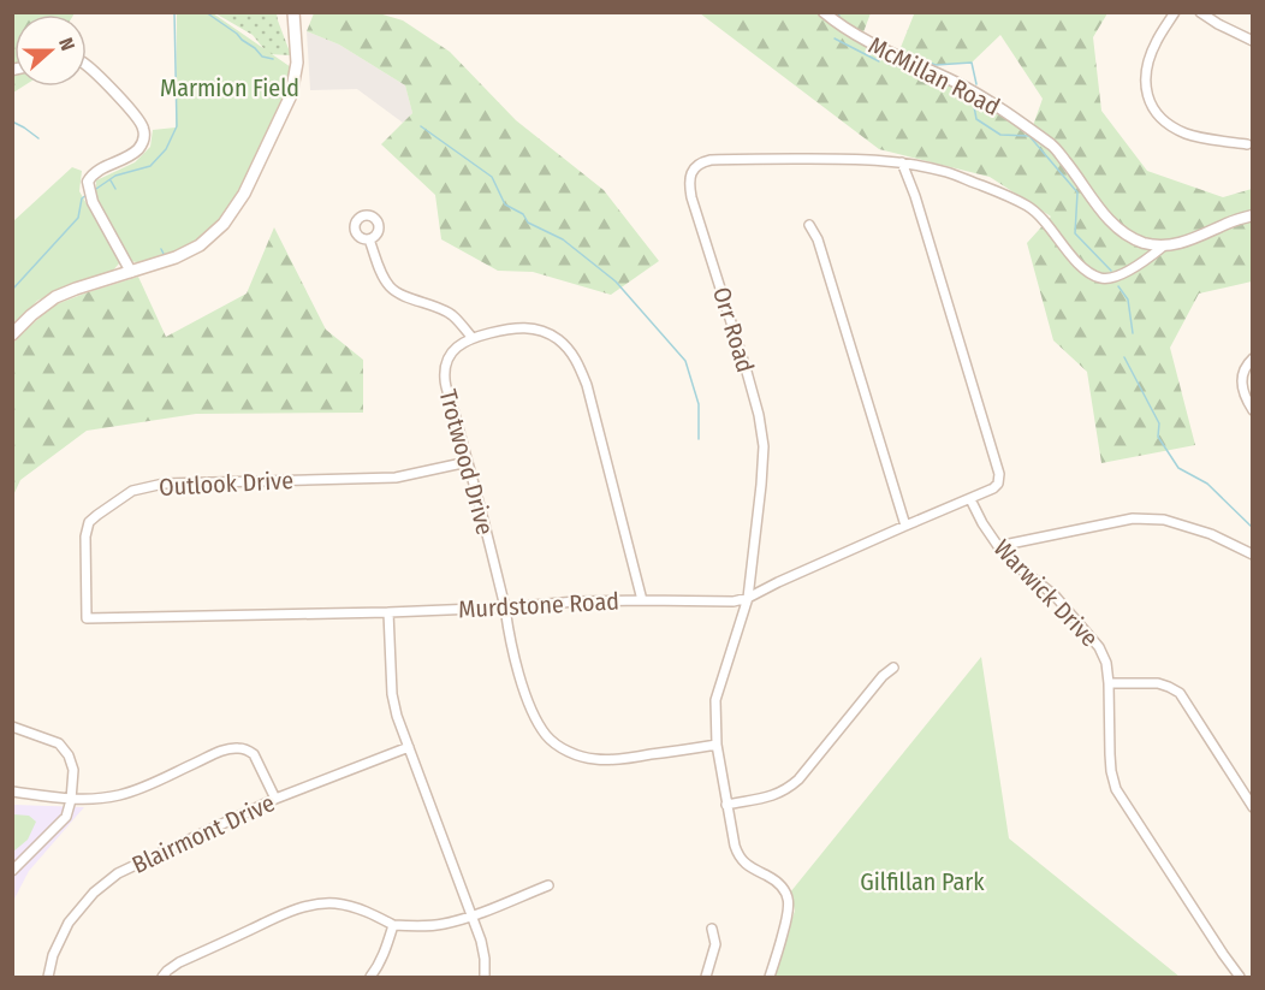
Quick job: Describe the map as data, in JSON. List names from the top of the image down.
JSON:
{
  "streets": {
    "street": [
      "McMillan Road",
      "Orr Road",
      "Trotwood Drive",
      "Outlook Drive",
      "Warwick Drive",
      "Murdstone Road",
      "Blairmont Drive"
    ]
  },
  "crossings": [
    ["McMillan Road", "Orr Road"],
    ["Orr Road", "Trotwood Drive"],
    ["Orr Road", "Murdstone Road"],
    ["Trotwood Drive", "Outlook Drive"],
    ["Trotwood Drive", "Murdstone Road"],
    ["Outlook Drive", "Murdstone Road"],
    ["Warwick Drive", "Murdstone Road"]
  ],
  "parks": ["Marmion Field", "Gilfillan Park"],
  "north": "right"
}
